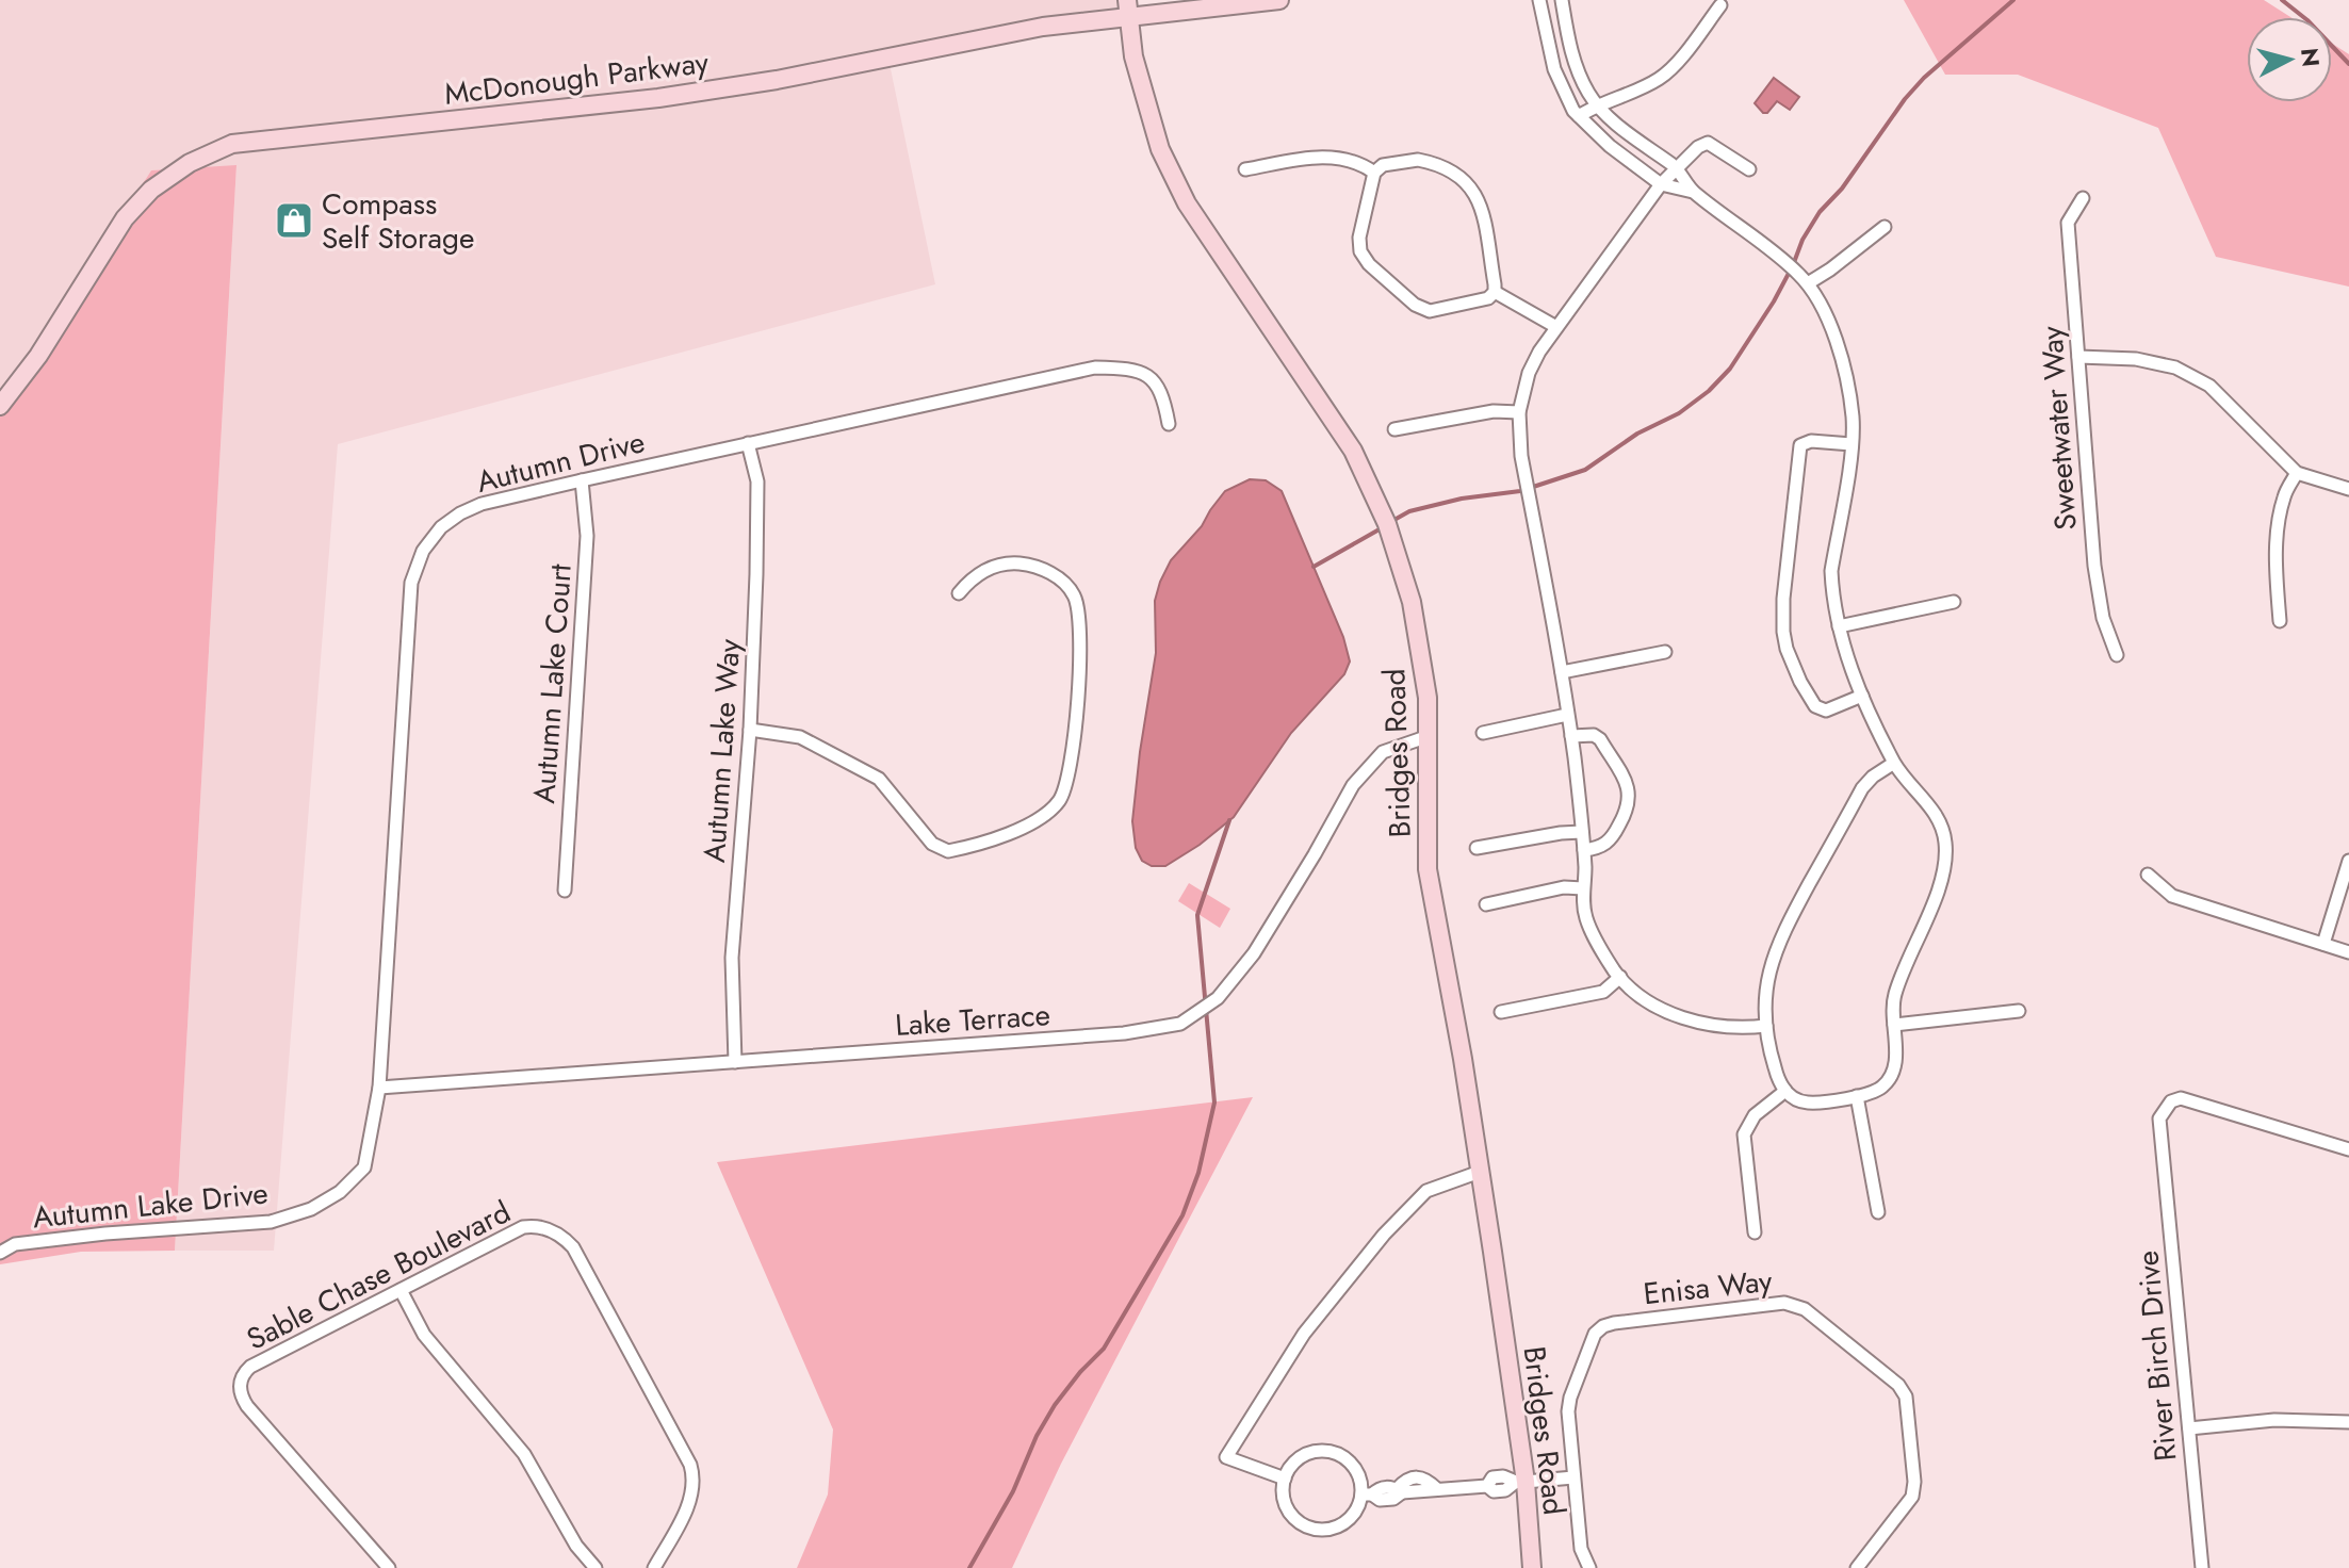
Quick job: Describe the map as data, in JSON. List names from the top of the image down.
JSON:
{
  "streets": {
    "street": [
      "McDonough Parkway",
      "Sweetwater Way",
      "Autumn Drive",
      "Autumn Lake Court",
      "Autumn Lake Way",
      "Bridges Road",
      "Lake Terrace",
      "Autumn Lake Drive",
      "Sable Chase Boulevard",
      "Enisa Way",
      "River Birch Drive"
    ]
  },
  "crossings": [
    ["McDonough Parkway", "Bridges Road"],
    ["Autumn Drive", "Autumn Lake Court"],
    ["Autumn Drive", "Autumn Lake Way"],
    ["Autumn Drive", "Lake Terrace"],
    ["Autumn Drive", "Autumn Lake Drive"],
    ["Autumn Lake Way", "Lake Terrace"],
    ["Bridges Road", "Lake Terrace"],
    ["Lake Terrace", "Autumn Lake Drive"]
  ],
  "places": {
    "shop": ["Compass Self Storage"]
  },
  "north": "right"
}
